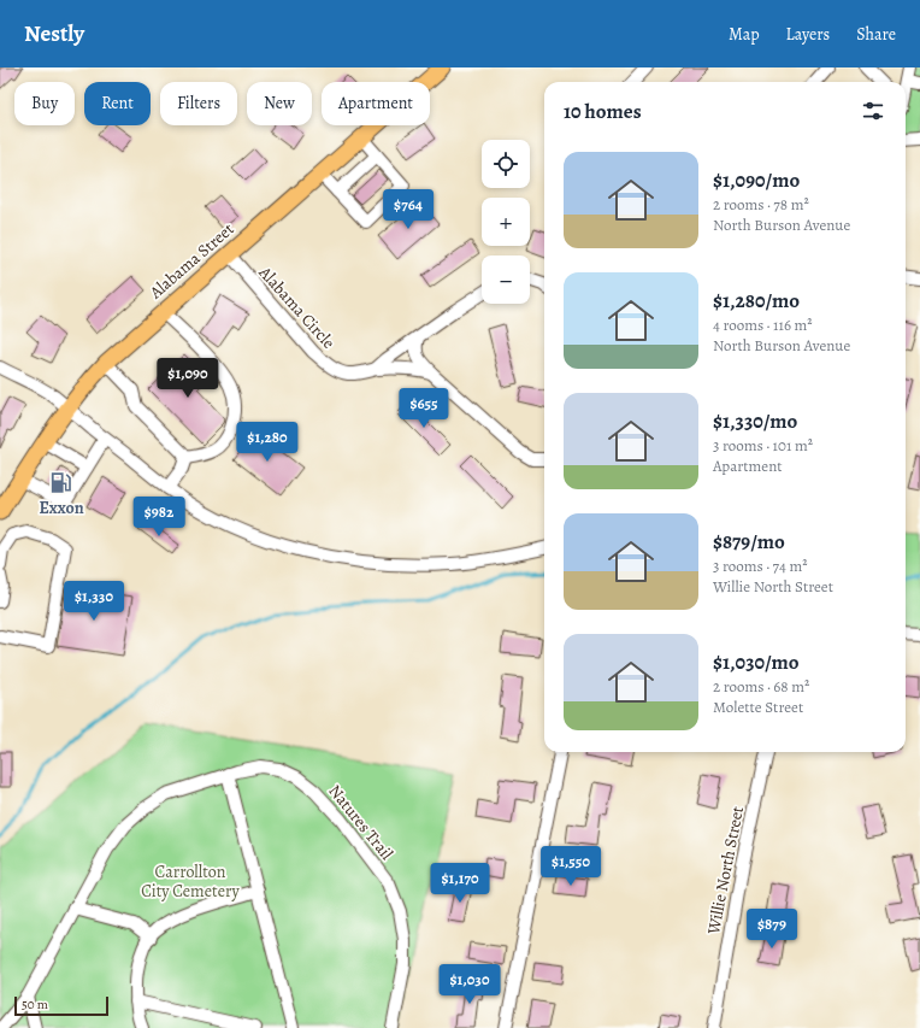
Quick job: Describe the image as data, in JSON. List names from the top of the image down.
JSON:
{
  "streets": {
    "main road": ["Alabama Street"],
    "street": ["Alabama Circle", "Natures Trail", "Willie North Street"]
  },
  "crossings": [
    ["Alabama Street", "Alabama Circle"]
  ],
  "parks": ["Carrollton City Cemetery"],
  "places": {
    "fuel station": ["Exxon"]
  },
  "scale_bar": "50 m",
  "page": {
    "header": "Nestly",
    "nav": ["Map", "Layers", "Share"],
    "chip": [
      "Buy",
      "Rent",
      "Filters",
      "New",
      "Apartment"
    ],
    "heading": "10 homes",
    "map_buttons": ["+", "−"],
    "list": [
      {
        "name": "$1,090/mo",
        "note": "2 rooms · 78 m² · North Burson Avenue"
      },
      {
        "name": "$1,280/mo",
        "note": "4 rooms · 116 m² · North Burson Avenue"
      },
      {
        "name": "$1,330/mo",
        "note": "3 rooms · 101 m² · Apartment"
      },
      {
        "name": "$879/mo",
        "note": "3 rooms · 74 m² · Willie North Street"
      },
      {
        "name": "$1,030/mo",
        "note": "2 rooms · 68 m² · Molette Street"
      }
    ],
    "price": [
      "$764",
      "$1,090",
      "$655",
      "$1,280",
      "$982",
      "$1,330",
      "$1,550",
      "$1,170",
      "$879",
      "$1,030"
    ],
    "scale": "50 m"
  }
}
